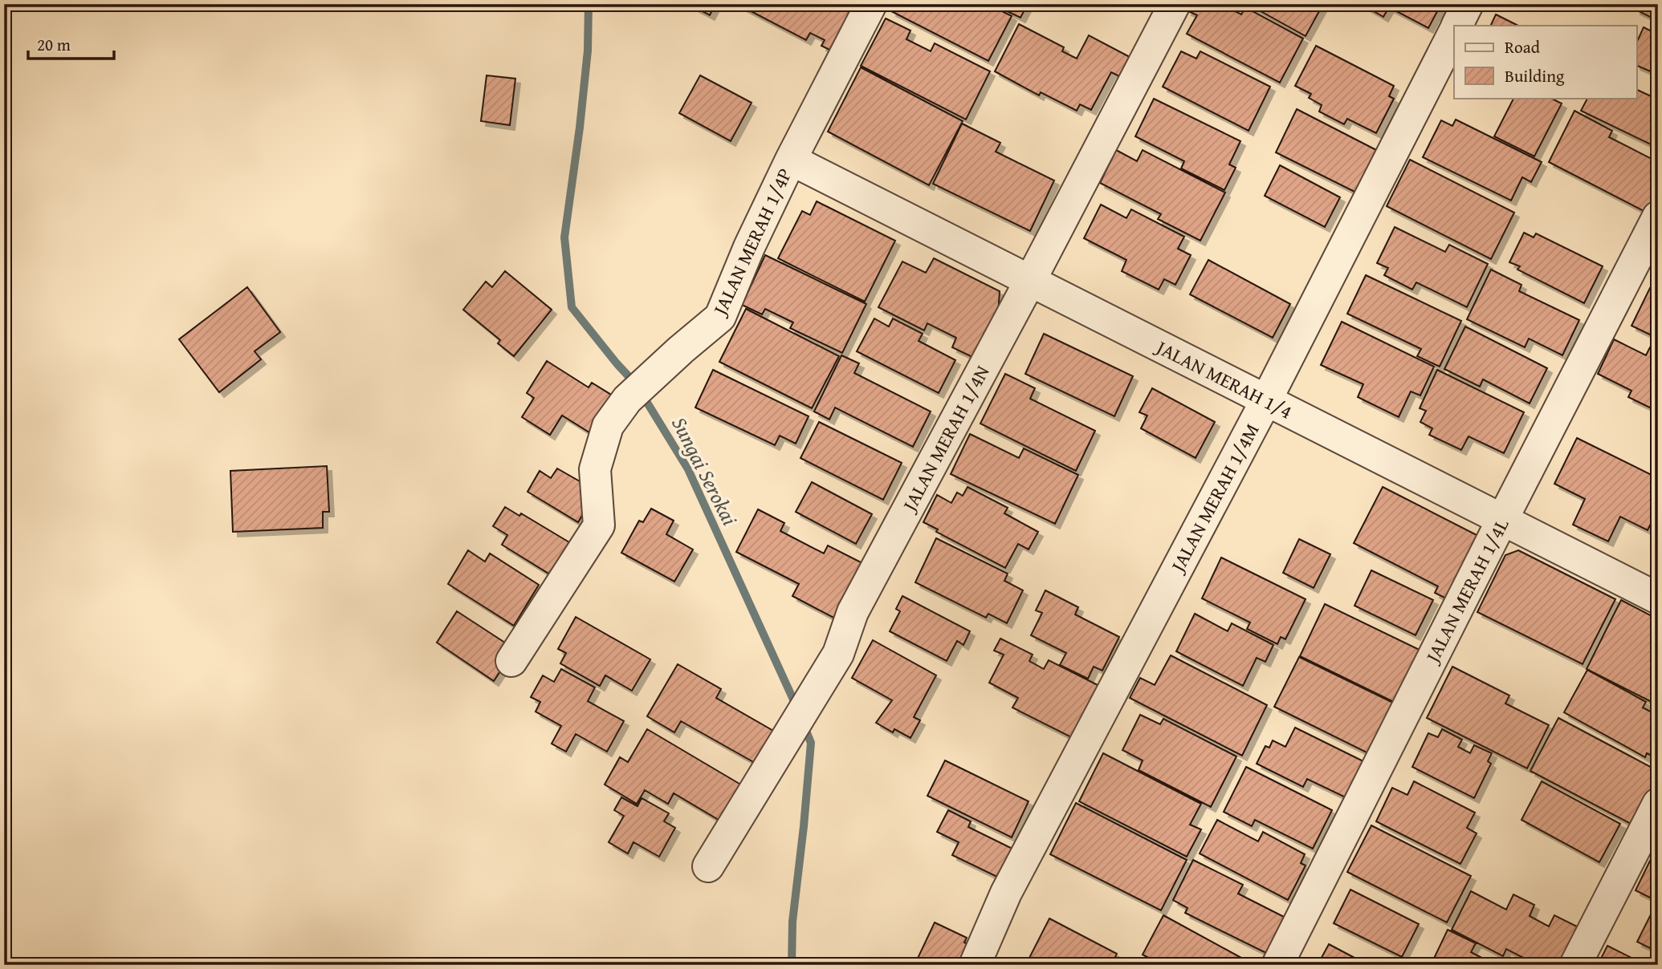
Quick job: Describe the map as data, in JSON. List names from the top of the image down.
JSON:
{
  "streets": {
    "street": [
      "JALAN MERAH 1/4P",
      "JALAN MERAH 1/4",
      "JALAN MERAH 1/4N",
      "JALAN MERAH 1/4M",
      "JALAN MERAH 1/4L"
    ]
  },
  "crossings": [
    ["JALAN MERAH 1/4P", "JALAN MERAH 1/4"],
    ["JALAN MERAH 1/4", "JALAN MERAH 1/4N"],
    ["JALAN MERAH 1/4", "JALAN MERAH 1/4M"],
    ["JALAN MERAH 1/4", "JALAN MERAH 1/4L"]
  ],
  "water": ["Sungai Serokai"],
  "legend": ["Road", "Building"],
  "scale_bar": "20 m"
}
